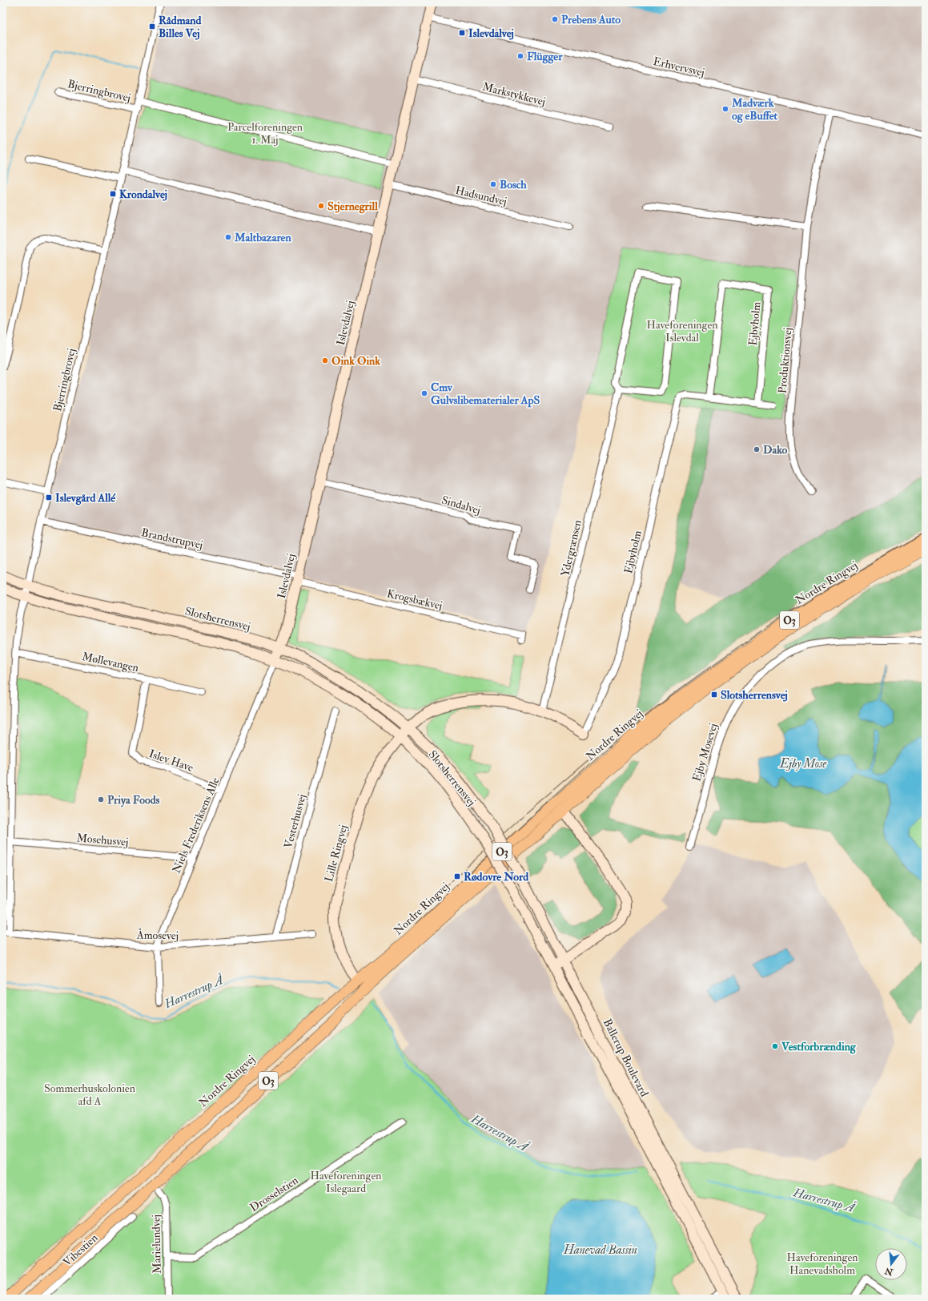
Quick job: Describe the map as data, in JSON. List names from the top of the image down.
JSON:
{
  "streets": {
    "main road": ["Nordre Ringvej", "O3"],
    "street": [
      "Erhvervsvej",
      "Bjerringbrovej",
      "Markstykkevej",
      "Hadsundvej",
      "Islevdalvej",
      "Ejbyholm",
      "Produktionsvej",
      "Sindalvej",
      "Brandstrupvej",
      "Ydergrænsen",
      "Krogsbækvej",
      "Slotsherrensvej",
      "Møllevangen",
      "Ejby Mosevej",
      "Islev Have",
      "Vesterhusvej",
      "Niels Frederiksens Alle",
      "Mosehusvej",
      "Lille Ringvej",
      "Åmosevej",
      "Ballerup Boulevard",
      "Drosselstien",
      "Marielundvej",
      "Vibestien"
    ]
  },
  "crossings": [
    ["Erhvervsvej", "Islevdalvej"],
    ["Erhvervsvej", "Produktionsvej"],
    ["Bjerringbrovej", "Brandstrupvej"],
    ["Bjerringbrovej", "Slotsherrensvej"],
    ["Bjerringbrovej", "Møllevangen"],
    ["Bjerringbrovej", "Mosehusvej"],
    ["Bjerringbrovej", "Åmosevej"],
    ["Markstykkevej", "Islevdalvej"],
    ["Hadsundvej", "Islevdalvej"],
    ["Islevdalvej", "Sindalvej"],
    ["Islevdalvej", "Brandstrupvej"],
    ["Islevdalvej", "Krogsbækvej"],
    ["Islevdalvej", "Slotsherrensvej"],
    ["Islevdalvej", "Niels Frederiksens Alle"],
    ["Brandstrupvej", "Krogsbækvej"],
    ["Nordre Ringvej", "Lille Ringvej"],
    ["Slotsherrensvej", "Niels Frederiksens Alle"],
    ["Slotsherrensvej", "Lille Ringvej"],
    ["Slotsherrensvej", "Ballerup Boulevard"],
    ["Møllevangen", "Islev Have"],
    ["Islev Have", "Niels Frederiksens Alle"],
    ["Vesterhusvej", "Åmosevej"],
    ["Niels Frederiksens Alle", "Mosehusvej"],
    ["Niels Frederiksens Alle", "Åmosevej"],
    ["Drosselstien", "Marielundvej"]
  ],
  "water": ["Ejby Mose", "Harrestrup Å", "Hanevad Bassin"],
  "parks": [
    "Parcelforeningen 1. Maj",
    "Haveforeningen Islevdal",
    "Sommerhuskolonien afd A",
    "Haveforeningen Islegaard",
    "Haveforeningen Hanevadsholm"
  ],
  "places": {
    "other": [
      "Prebens Auto",
      "Flügger",
      "Madværk og eBuffet",
      "Bosch",
      "Stjernegrill",
      "Maltbazaren",
      "Oink Oink",
      "Cmv Gulvslibematerialer ApS",
      "Dako",
      "Priya Foods",
      "Vestforbrænding"
    ],
    "transit": [
      "Rådmand Billes Vej",
      "Islevdalvej",
      "Krondalvej",
      "Islevgård Allé",
      "Slotsherrensvej",
      "Rødovre Nord"
    ]
  },
  "north": "bottom"
}
